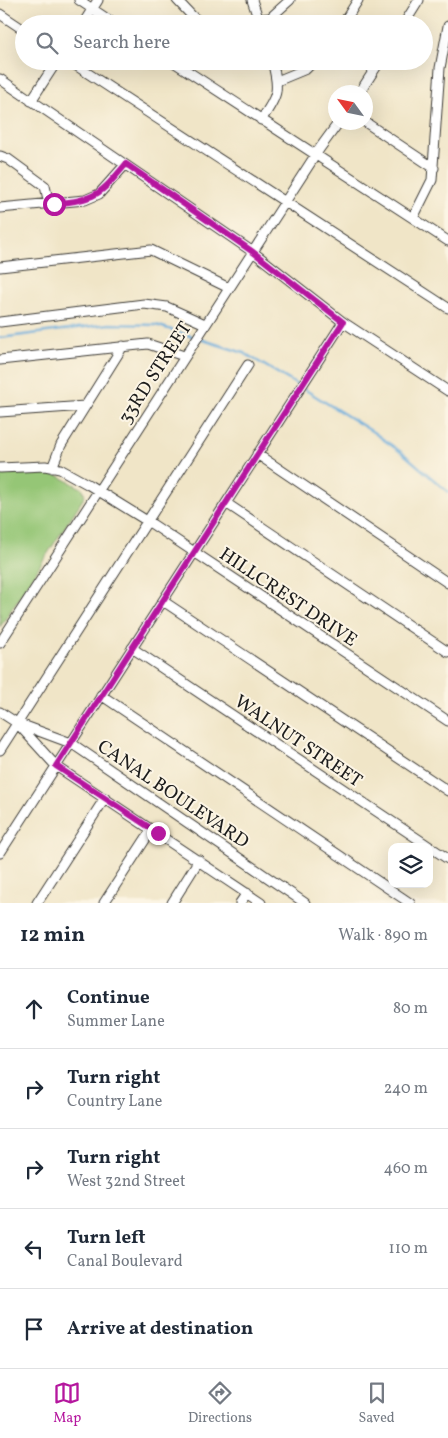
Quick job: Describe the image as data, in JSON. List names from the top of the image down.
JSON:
{
  "streets": {
    "street": [
      "33RD STREET",
      "HILLCREST DRIVE",
      "WALNUT STREET",
      "CANAL BOULEVARD"
    ]
  },
  "crossings": [
    ["33RD STREET", "HILLCREST DRIVE"]
  ],
  "north": "top left",
  "page": {
    "search": "Search here",
    "heading": ["12 min", "Walk · 890 m"],
    "list": [
      ["Continue", "Summer Lane", "80 m"],
      ["Turn right", "Country Lane", "240 m"],
      ["Turn right", "West 32nd Street", "460 m"],
      ["Turn left", "Canal Boulevard", "110 m"],
      "Arrive at destination"
    ],
    "nav": ["Map", "Directions", "Saved"]
  }
}
